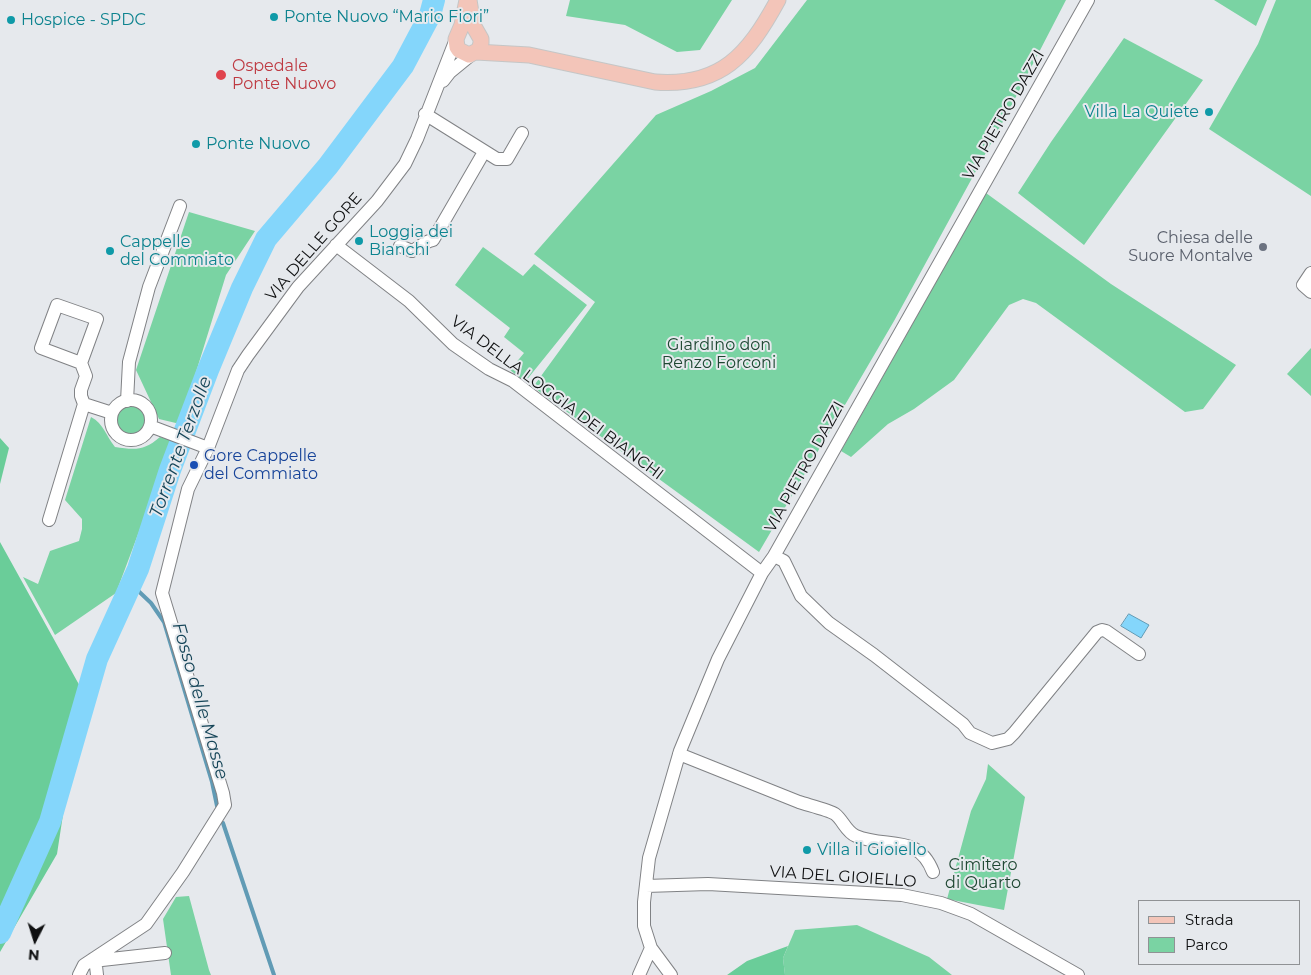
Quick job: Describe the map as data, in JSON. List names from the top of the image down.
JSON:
{
  "streets": {
    "main road": ["VIA DELLE GORE"],
    "street": ["VIA PIETRO DAZZI", "VIA DELLA LOGGIA DEI BIANCHI", "VIA DEL GIOIELLO"]
  },
  "crossings": [
    ["VIA PIETRO DAZZI", "VIA DELLA LOGGIA DEI BIANCHI"],
    ["VIA PIETRO DAZZI", "VIA DEL GIOIELLO"],
    ["VIA DELLE GORE", "VIA DELLA LOGGIA DEI BIANCHI"]
  ],
  "water": ["Torrente Terzolle", "Fosso delle Masse"],
  "parks": ["Giardino don Renzo Forconi", "Cimitero di Quarto"],
  "places": [
    "Ponte Nuovo “Mario Fiori”",
    "Hospice - SPDC",
    "Ospedale Ponte Nuovo",
    "Villa La Quiete",
    "Ponte Nuovo",
    "Loggia dei Bianchi",
    "Chiesa delle Suore Montalve",
    "Cappelle del Commiato",
    "Gore Cappelle del Commiato",
    "Villa il Gioiello"
  ],
  "legend": ["Strada", "Parco"],
  "north": "bottom"
}
